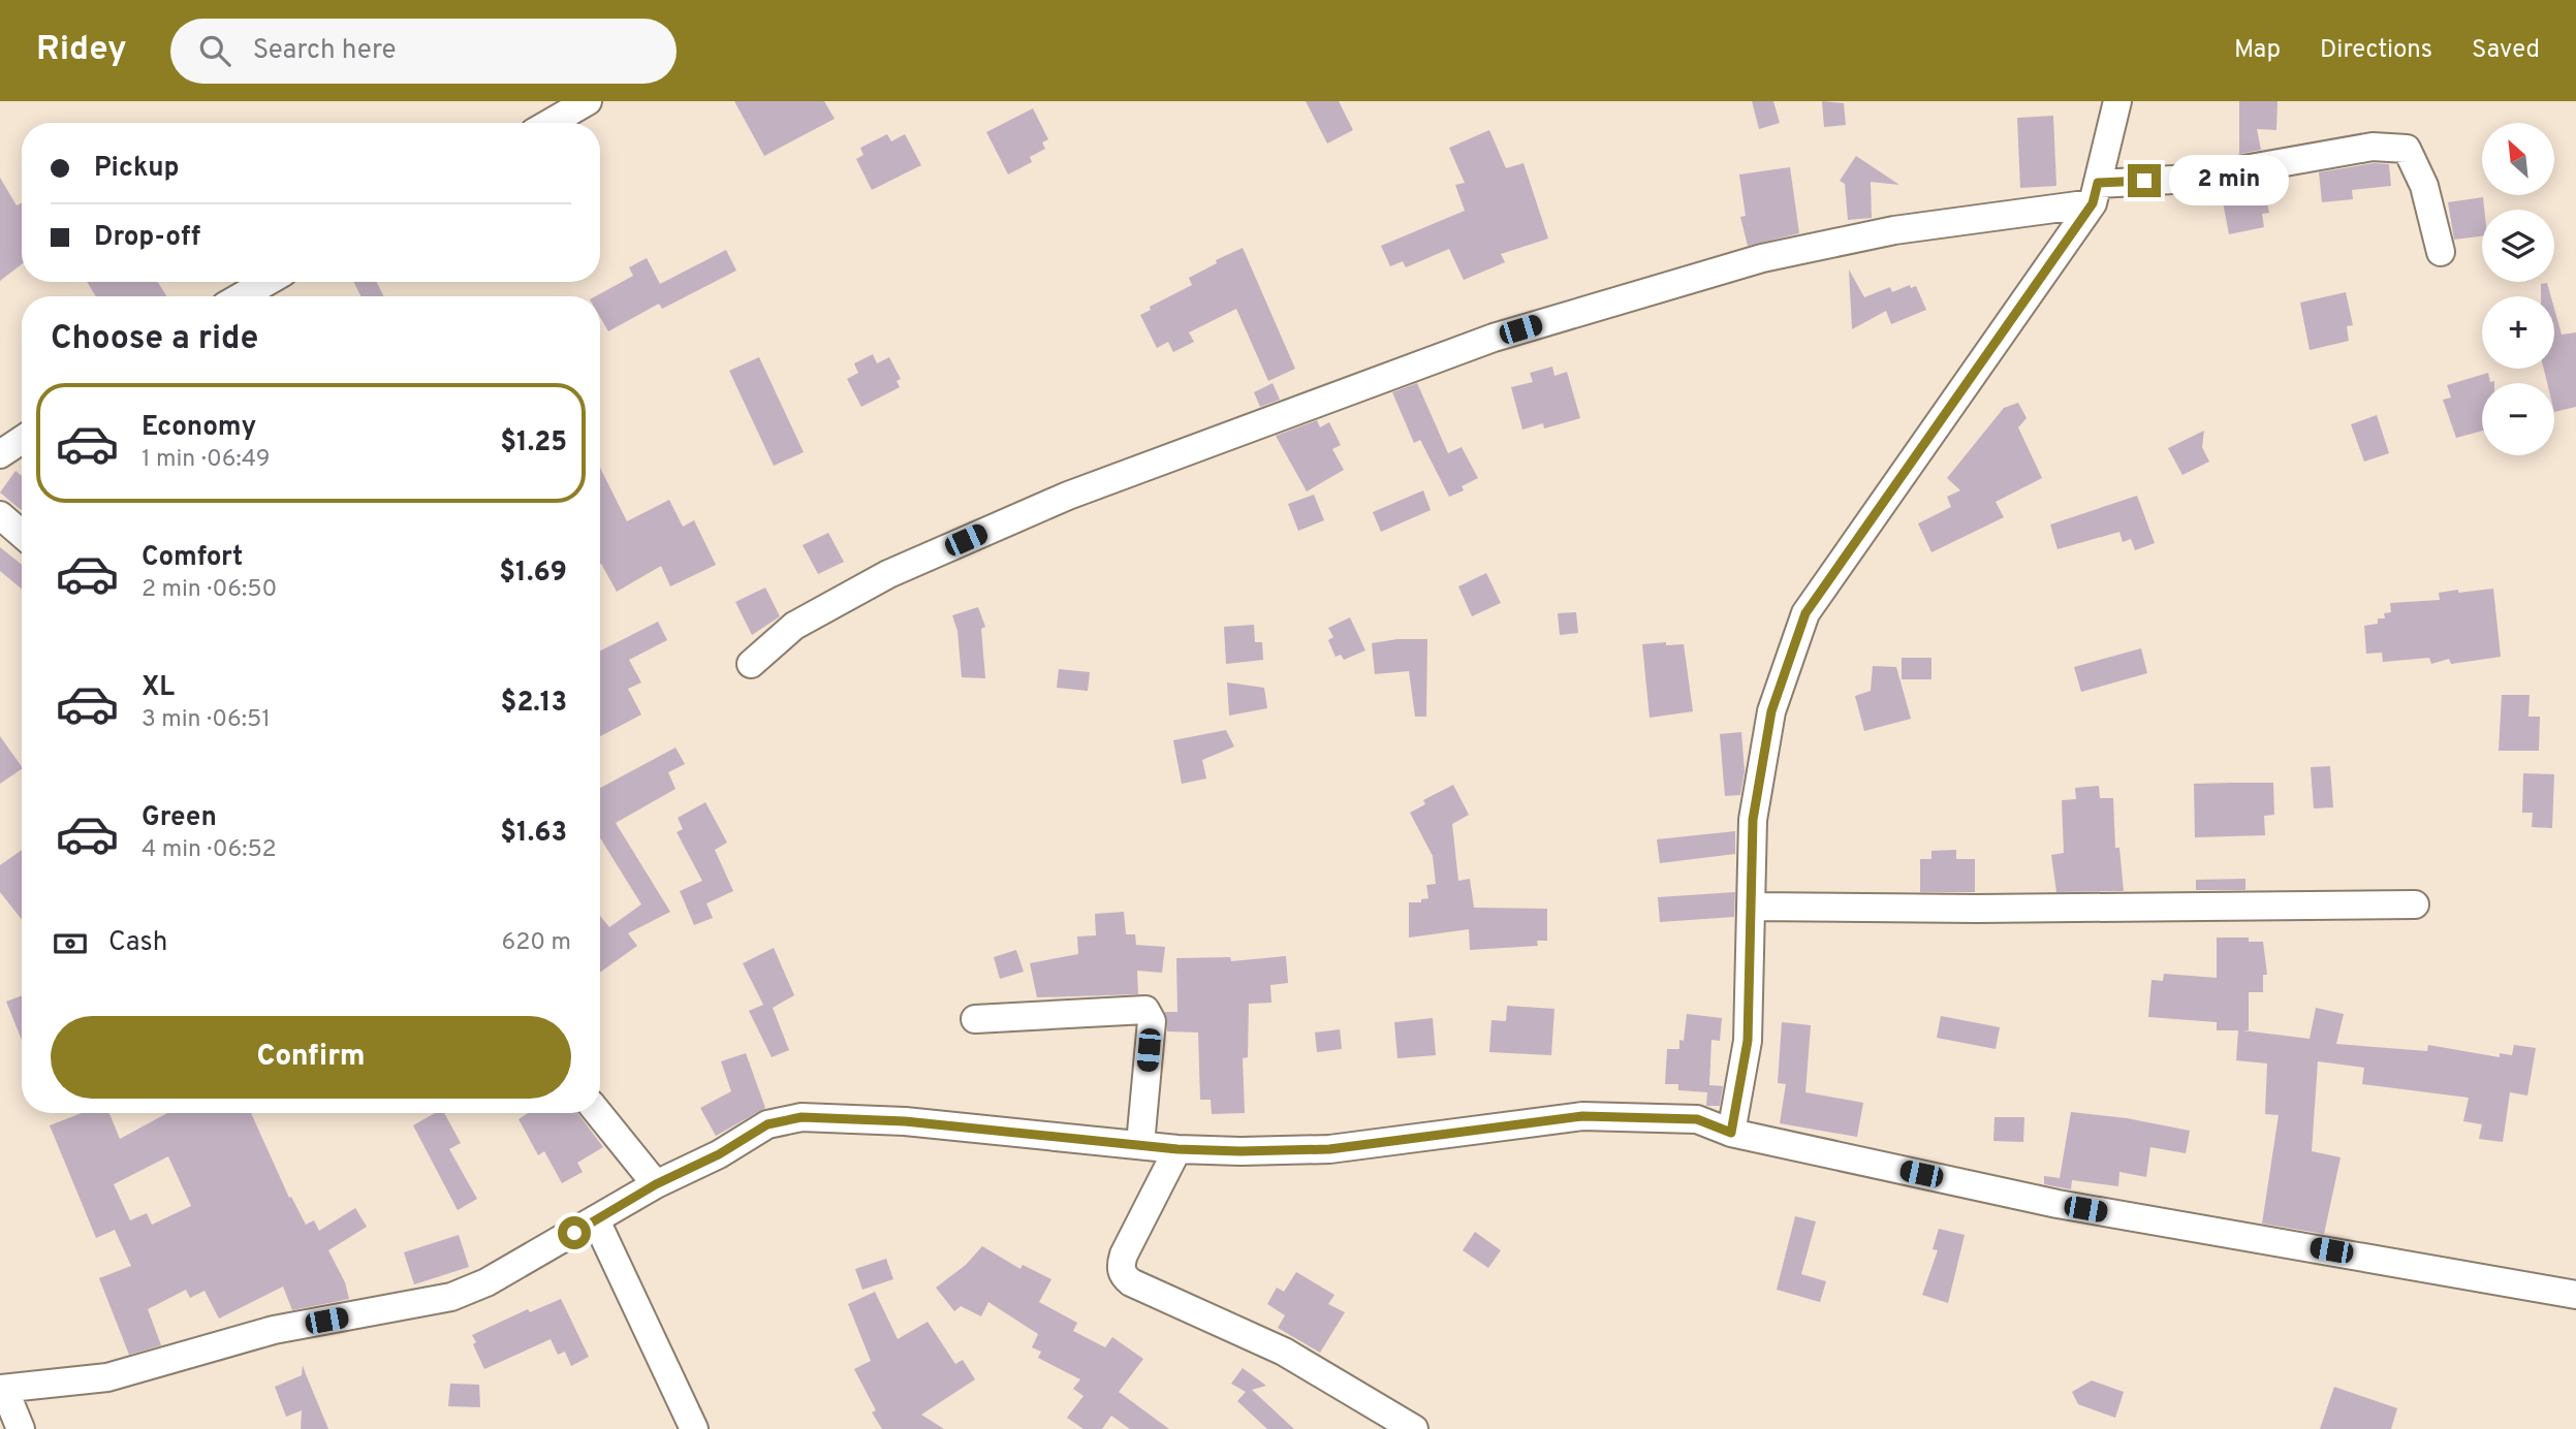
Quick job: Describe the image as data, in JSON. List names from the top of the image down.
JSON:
{
  "north": "top left",
  "page": {
    "header": "Ridey",
    "search": "Search here",
    "nav": ["Map", "Directions", "Saved"],
    "map_buttons": ["+", "−"],
    "banner": ["Pickup", "Drop-off"],
    "bubble": "2 min",
    "heading": "Choose a ride",
    "list": [
      {
        "name": "Economy",
        "note": "1 min · 06:49",
        "value": "$1.25"
      },
      {
        "name": "Comfort",
        "note": "2 min · 06:50",
        "value": "$1.69"
      },
      {
        "name": "XL",
        "note": "3 min · 06:51",
        "value": "$2.13"
      },
      {
        "name": "Green",
        "note": "4 min · 06:52",
        "value": "$1.63"
      }
    ],
    "pay": ["Cash", "620 m"],
    "buttons": "Confirm"
  }
}
